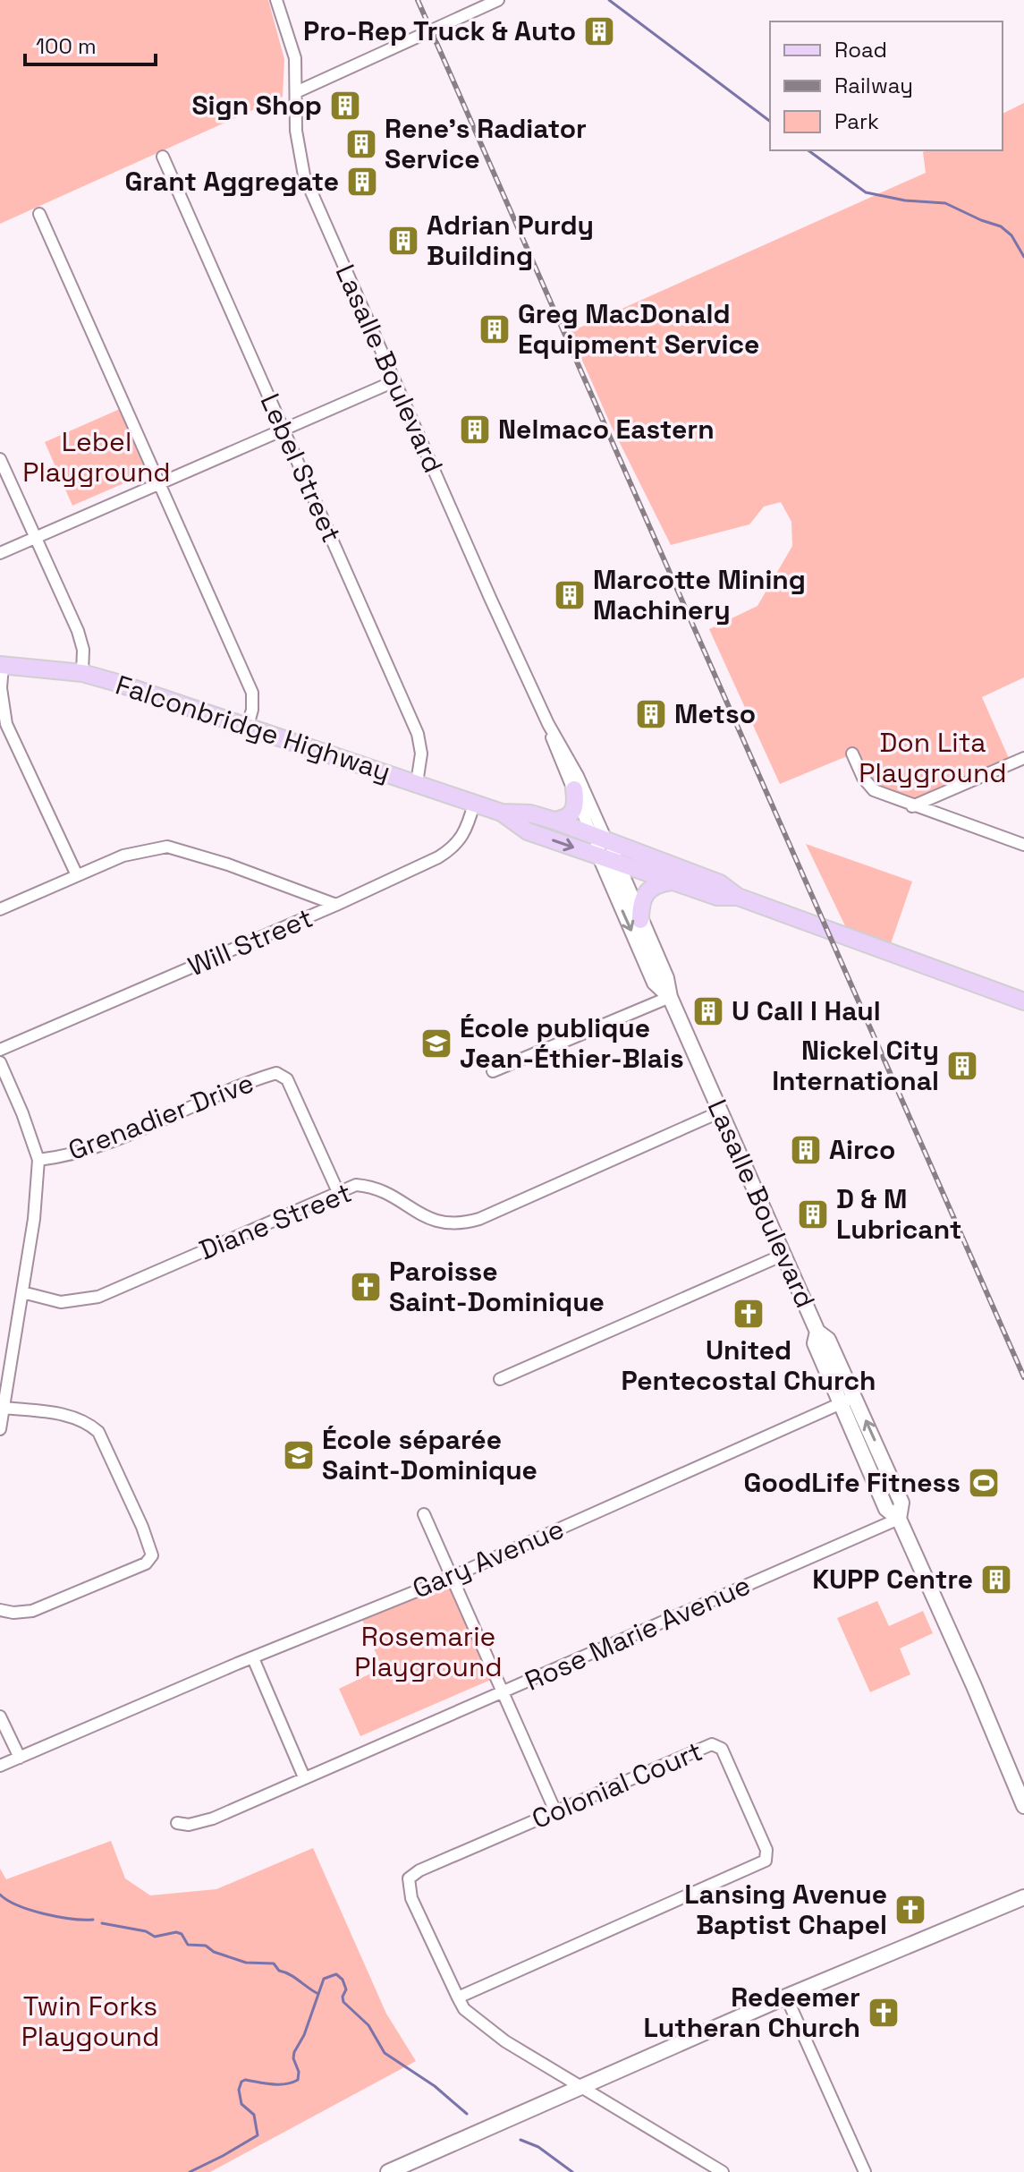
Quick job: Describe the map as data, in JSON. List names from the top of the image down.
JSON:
{
  "streets": {
    "main road": ["Lasalle Boulevard", "Falconbridge Highway"],
    "street": [
      "Lebel Street",
      "Will Street",
      "Grenadier Drive",
      "Diane Street",
      "Gary Avenue",
      "Rose Marie Avenue",
      "Colonial Court"
    ]
  },
  "crossings": [
    ["Lasalle Boulevard", "Falconbridge Highway"],
    ["Lasalle Boulevard", "Diane Street"],
    ["Lasalle Boulevard", "Gary Avenue"],
    ["Lasalle Boulevard", "Rose Marie Avenue"],
    ["Lebel Street", "Falconbridge Highway"],
    ["Falconbridge Highway", "Will Street"],
    ["Grenadier Drive", "Diane Street"]
  ],
  "parks": [
    "Lebel Playground",
    "Don Lita Playground",
    "Rosemarie Playground",
    "Twin Forks Playgound"
  ],
  "places": {
    "building": [
      "Pro-Rep Truck & Auto",
      "Sign Shop",
      "Rene's Radiator Service",
      "Grant Aggregate",
      "Adrian Purdy Building",
      "Greg MacDonald Equipment Service",
      "Nelmaco Eastern",
      "Marcotte Mining Machinery",
      "Metso",
      "U Call I Haul",
      "Nickel City International",
      "Airco",
      "D & M Lubricant",
      "KUPP Centre"
    ],
    "school or university": ["École publique Jean-Éthier-Blais", "École séparée Saint-Dominique"],
    "church": [
      "Paroisse Saint-Dominique",
      "United Pentecostal Church",
      "Lansing Avenue Baptist Chapel",
      "Redeemer Lutheran Church"
    ],
    "sports": ["GoodLife Fitness"]
  },
  "legend": ["Road", "Railway", "Park"],
  "scale_bar": "100 m"
}
